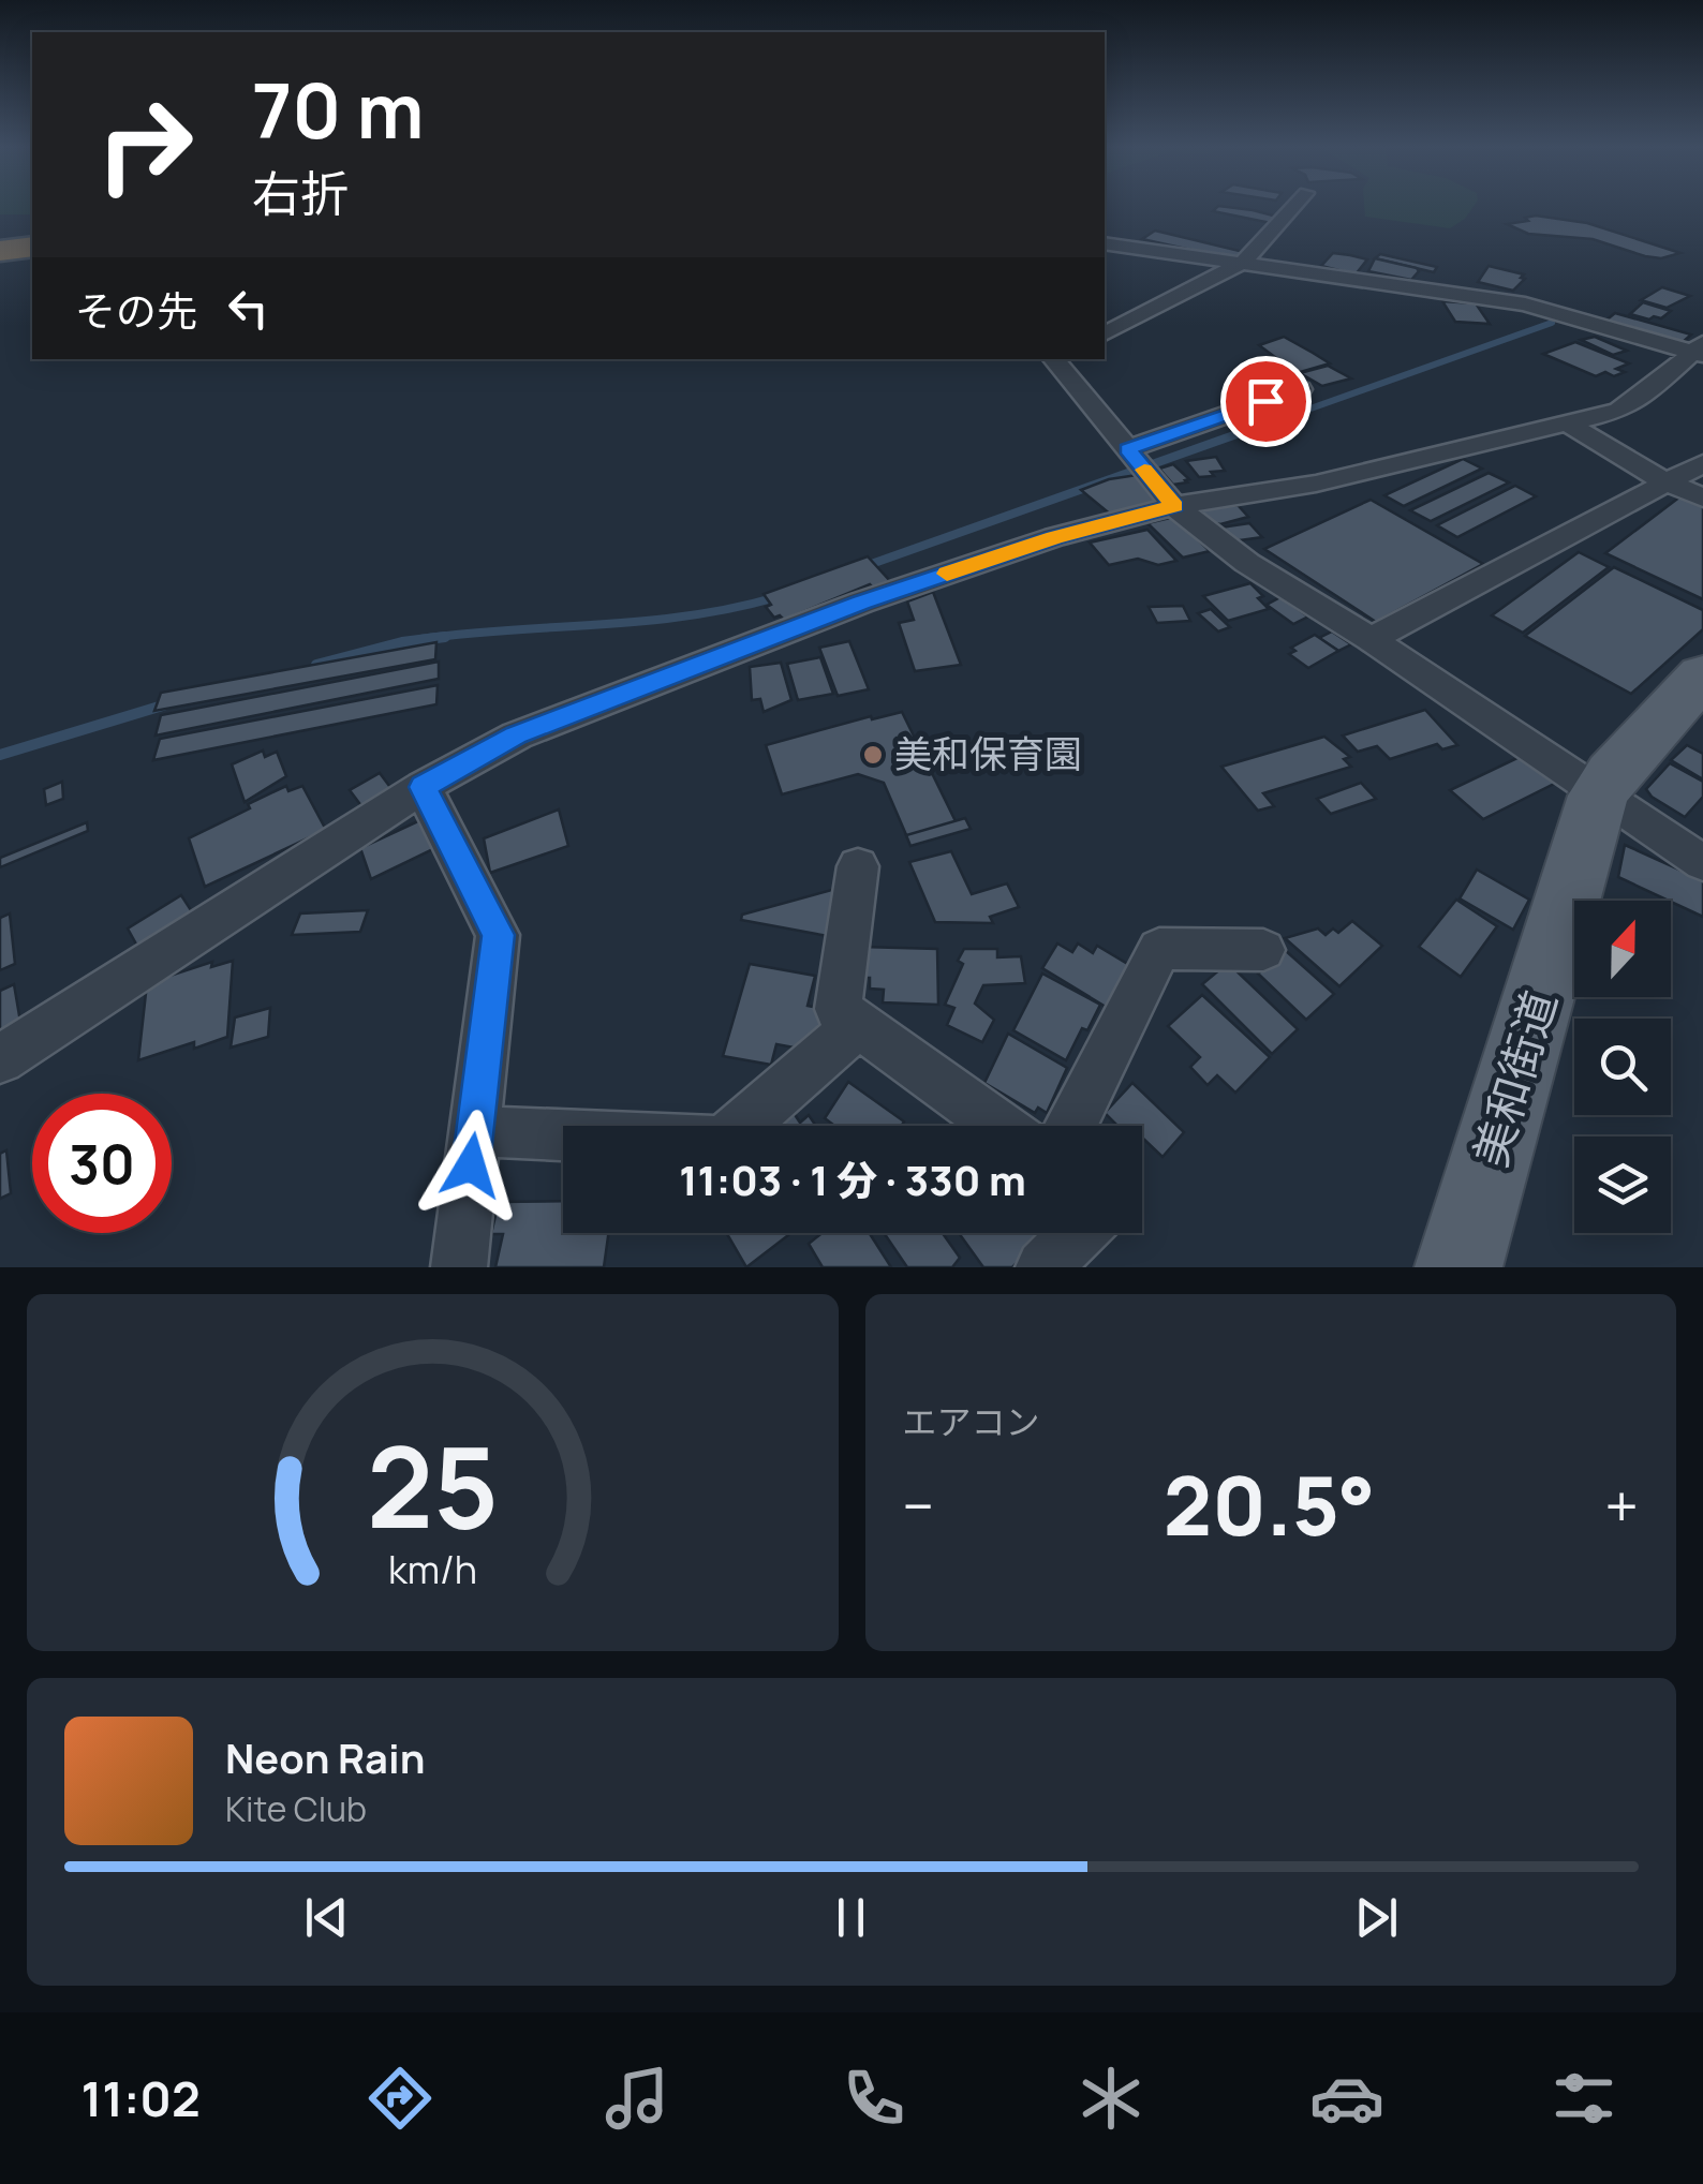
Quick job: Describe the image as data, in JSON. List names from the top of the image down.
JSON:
{
  "streets": {
    "main road": ["美和街道"]
  },
  "places": ["美和保育園"],
  "north": "top",
  "page": {
    "turn": ["70 m", "右折"],
    "then": "その先",
    "limit": "30",
    "trip": "11:03 · 1 分 · 330 m",
    "tile": "エアコン",
    "heat": ["−", "20.5°", "+"],
    "song": ["Neon Rain", "Kite Club"],
    "tabs": "11:02",
    "gauge": ["25", "km/h"]
  }
}
